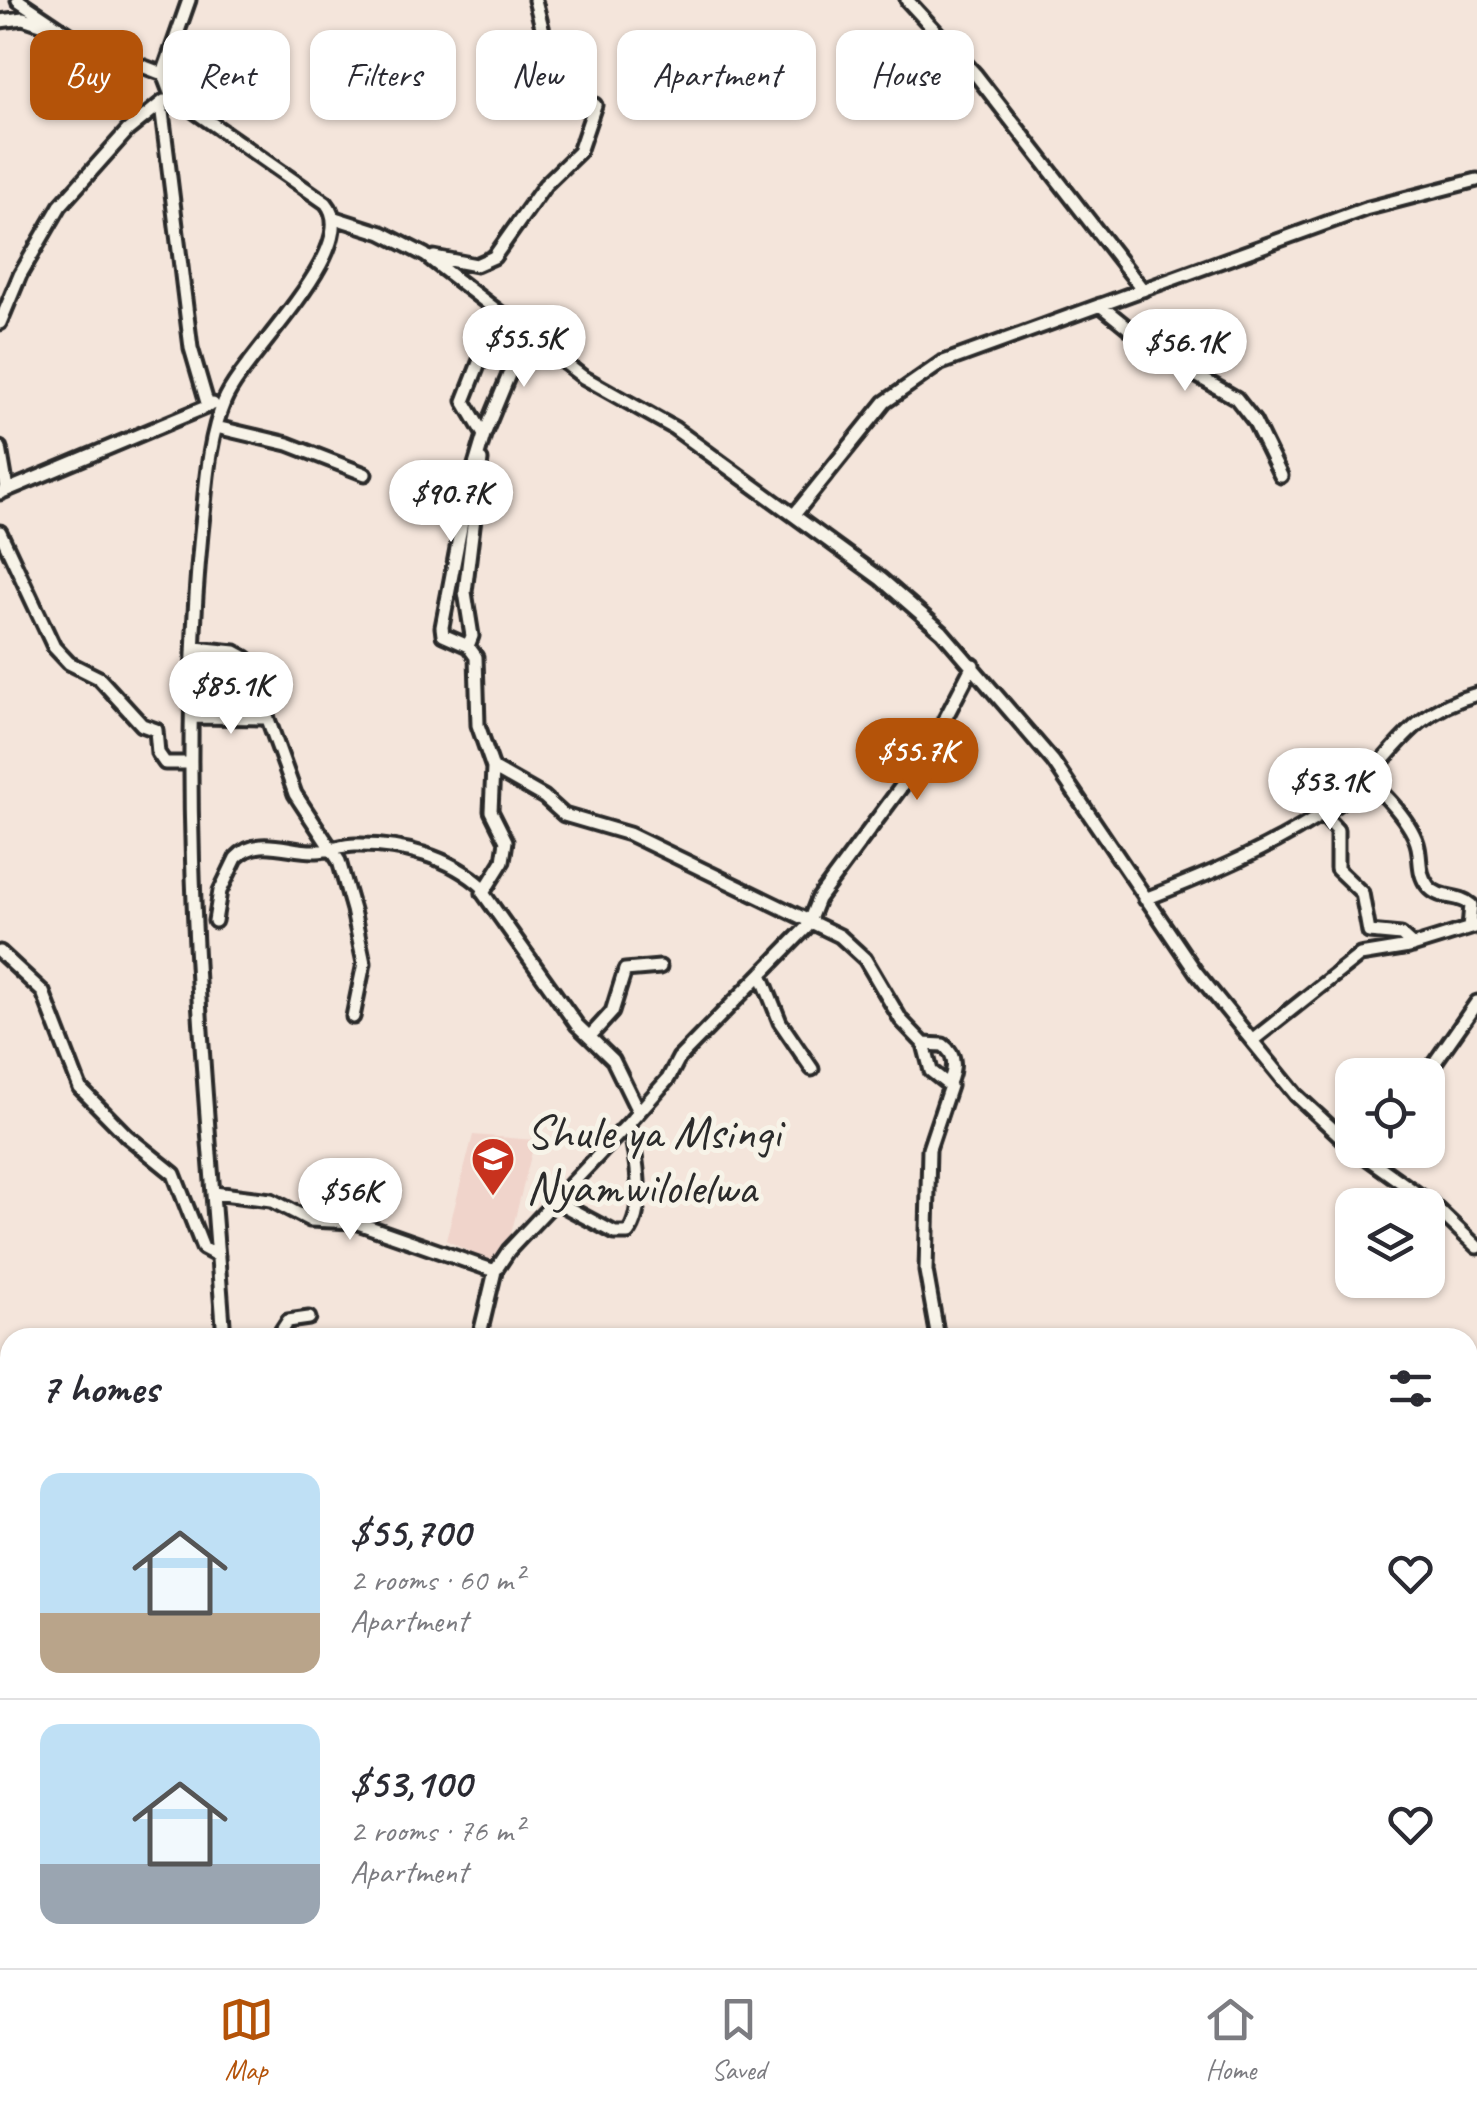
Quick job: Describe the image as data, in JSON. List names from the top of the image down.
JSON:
{
  "places": {
    "school or university": ["Shule ya Msingi Nyamwilolelwa"]
  },
  "page": {
    "chip": [
      "Buy",
      "Rent",
      "Filters",
      "New",
      "Apartment",
      "House"
    ],
    "price": [
      "$55.5K",
      "$56.1K",
      "$90.7K",
      "$85.1K",
      "$55.7K",
      "$53.1K",
      "$56K"
    ],
    "heading": "7 homes",
    "list": [
      {
        "name": "$55,700",
        "note": "2 rooms · 60 m² · Apartment"
      },
      {
        "name": "$53,100",
        "note": "2 rooms · 76 m² · Apartment"
      }
    ],
    "tabs": ["Map", "Saved", "Home"]
  }
}
